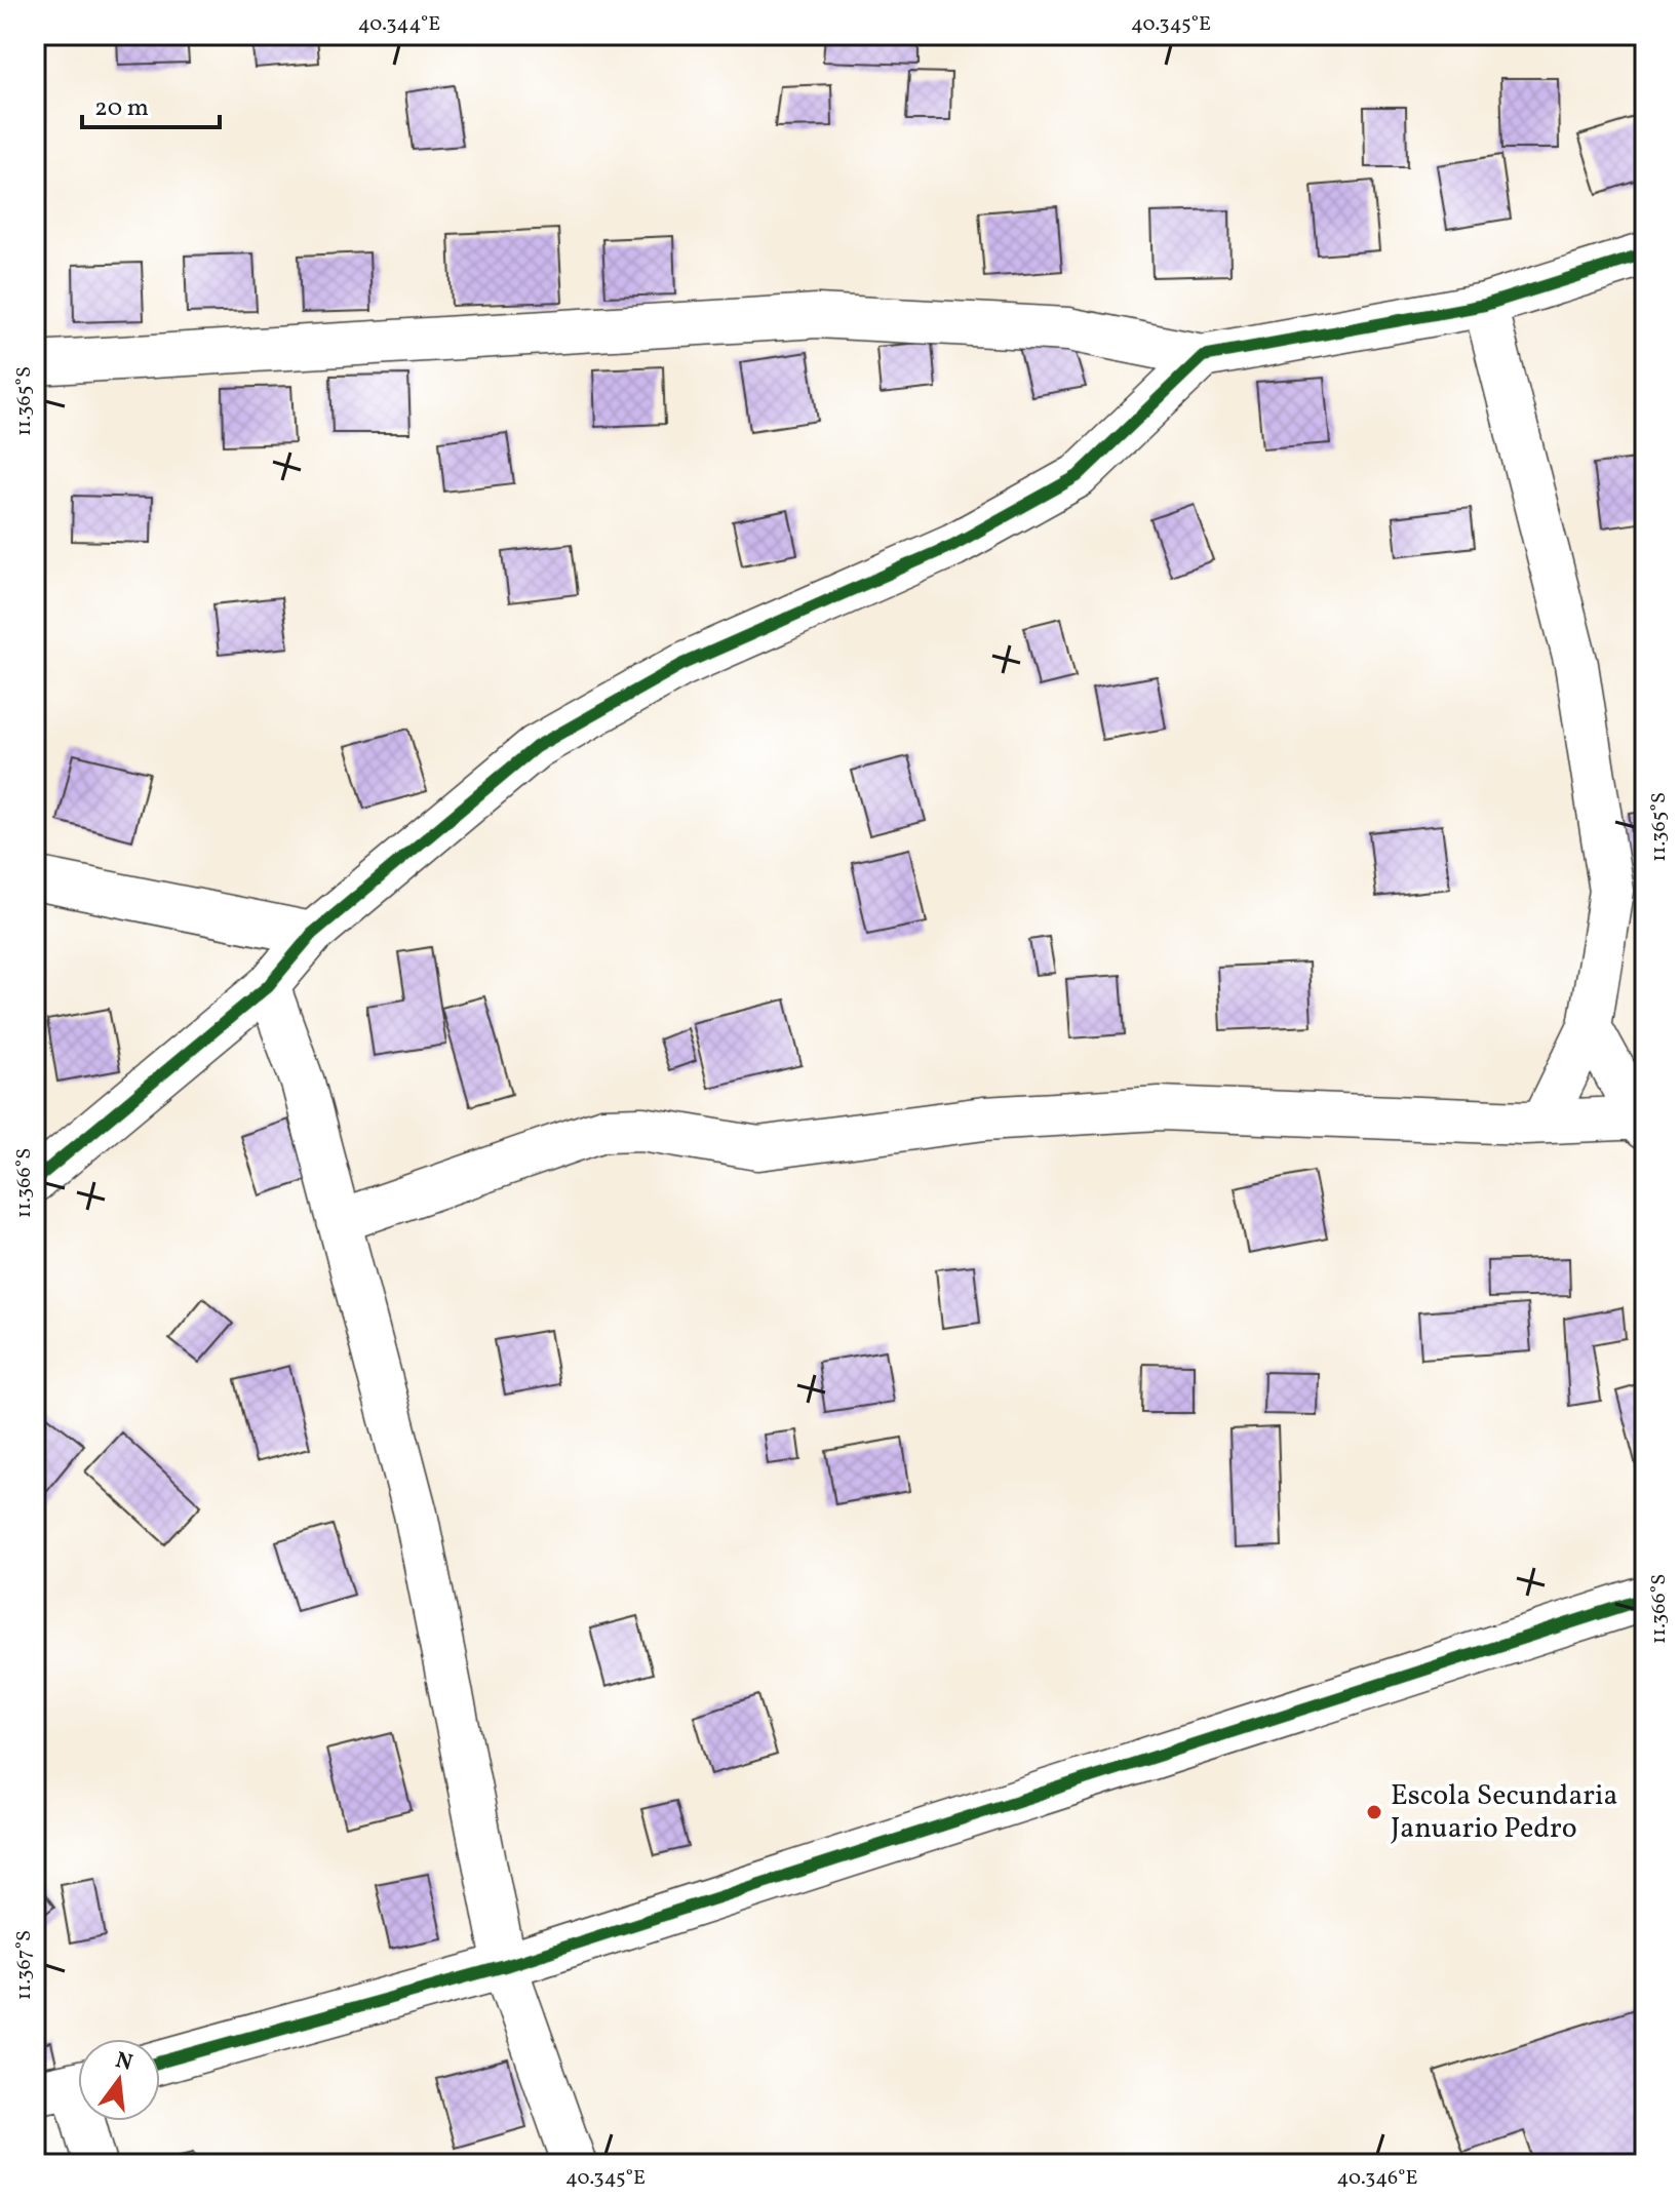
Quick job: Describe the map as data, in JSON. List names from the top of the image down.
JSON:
{
  "places": ["Escola Secundaria Januario Pedro"],
  "scale_bar": "20 m",
  "north": "top",
  "coordinates": [
    "40.344°E",
    "40.345°E",
    "11.365°S",
    "11.366°S",
    "11.367°S",
    "40.346°E"
  ]
}
